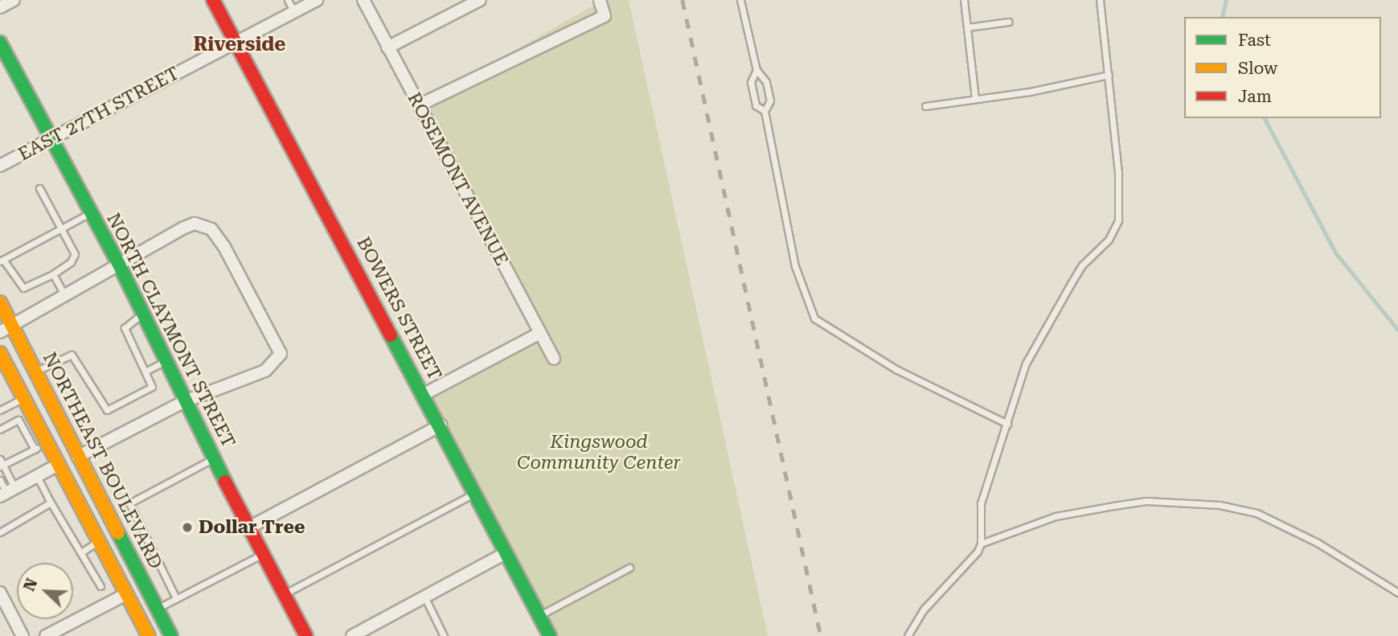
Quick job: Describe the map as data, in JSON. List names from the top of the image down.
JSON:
{
  "streets": {
    "street": [
      "EAST 27TH STREET",
      "ROSEMONT AVENUE",
      "BOWERS STREET",
      "NORTH CLAYMONT STREET",
      "NORTHEAST BOULEVARD"
    ]
  },
  "crossings": [
    ["EAST 27TH STREET", "BOWERS STREET"],
    ["EAST 27TH STREET", "NORTH CLAYMONT STREET"]
  ],
  "districts": ["Riverside"],
  "parks": ["Kingswood Community Center"],
  "places": ["Dollar Tree"],
  "legend": ["Fast", "Slow", "Jam"],
  "north": "top left"
}
